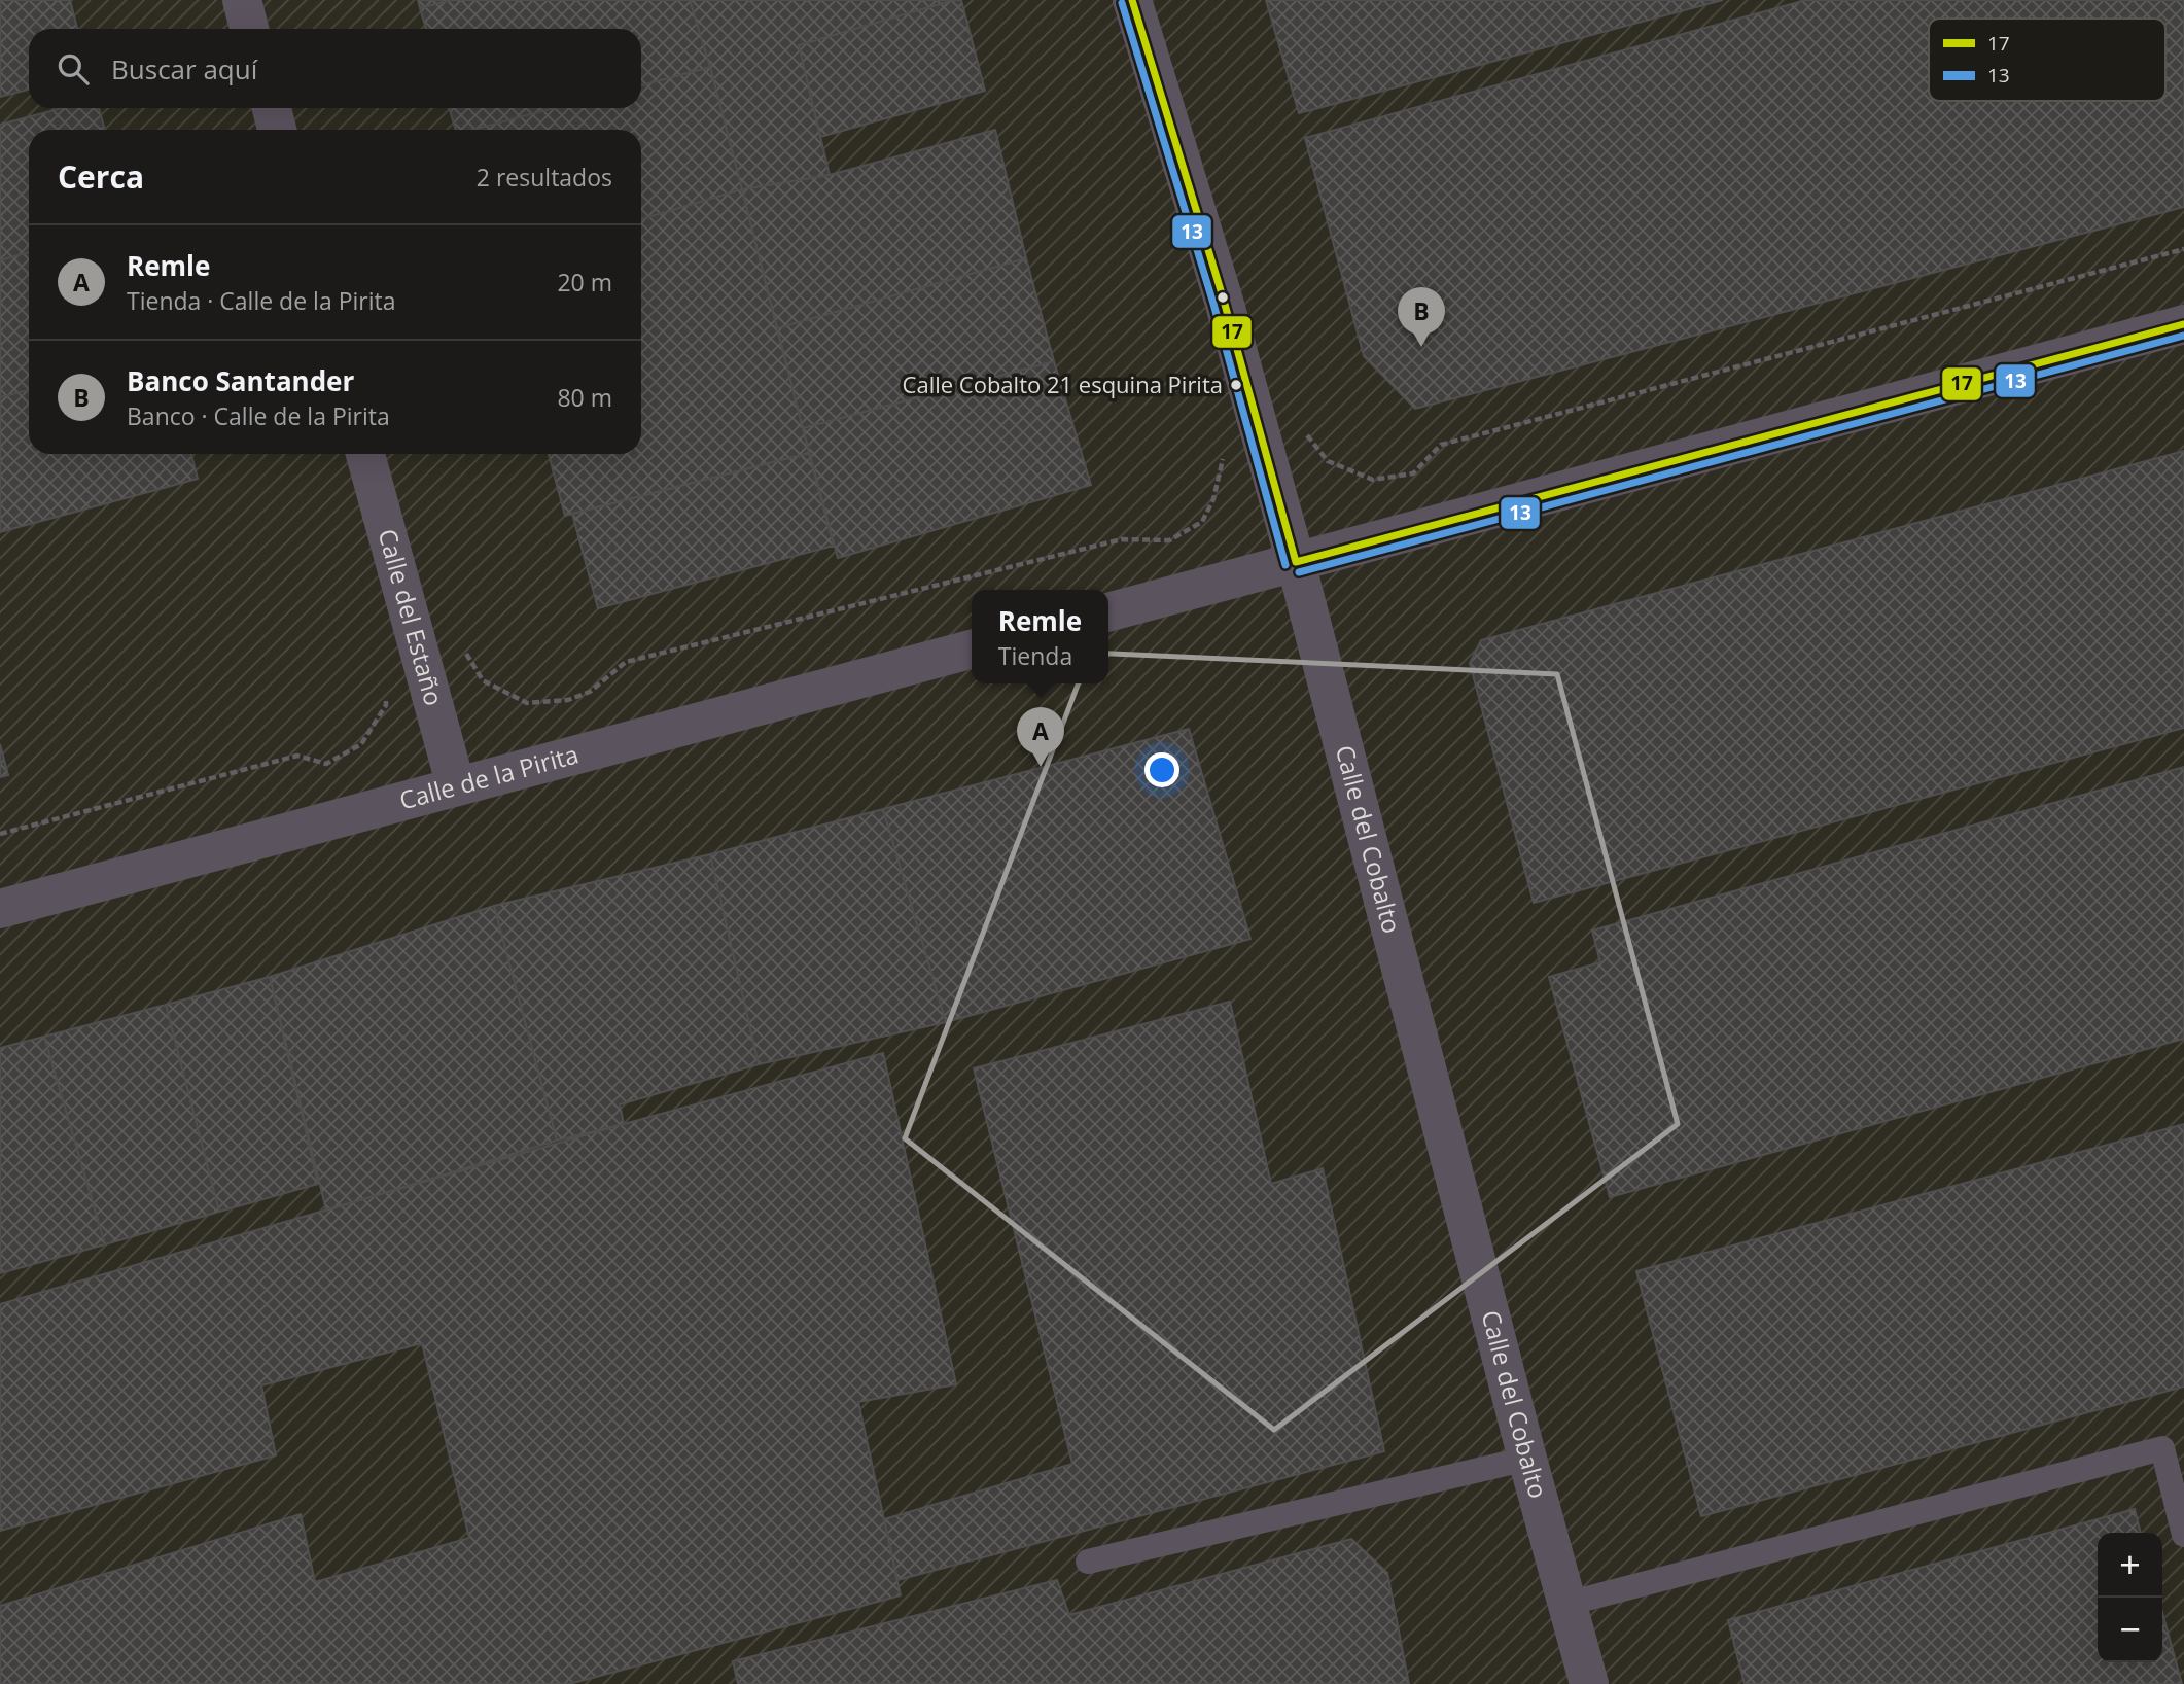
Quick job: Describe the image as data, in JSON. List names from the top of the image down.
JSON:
{
  "streets": {
    "street": ["Calle del Estaño", "Calle de la Pirita", "Calle del Cobalto"]
  },
  "crossings": [
    ["Calle del Estaño", "Calle de la Pirita"]
  ],
  "places": ["Calle Cobalto 21 esquina Pirita"],
  "lines": ["transit line 17", "transit line 13"],
  "legend": ["17", "13"],
  "page": {
    "search": "Buscar aquí",
    "heading": ["Cerca", "2 resultados"],
    "list": [
      {
        "mark": "A",
        "name": "Remle",
        "note": "Tienda · Calle de la Pirita",
        "value": "20 m"
      },
      {
        "mark": "B",
        "name": "Banco Santander",
        "note": "Banco · Calle de la Pirita",
        "value": "80 m"
      }
    ],
    "pins": ["B", "A"],
    "popup": ["Remle", "Tienda"],
    "map_buttons": ["+", "−"]
  }
}
